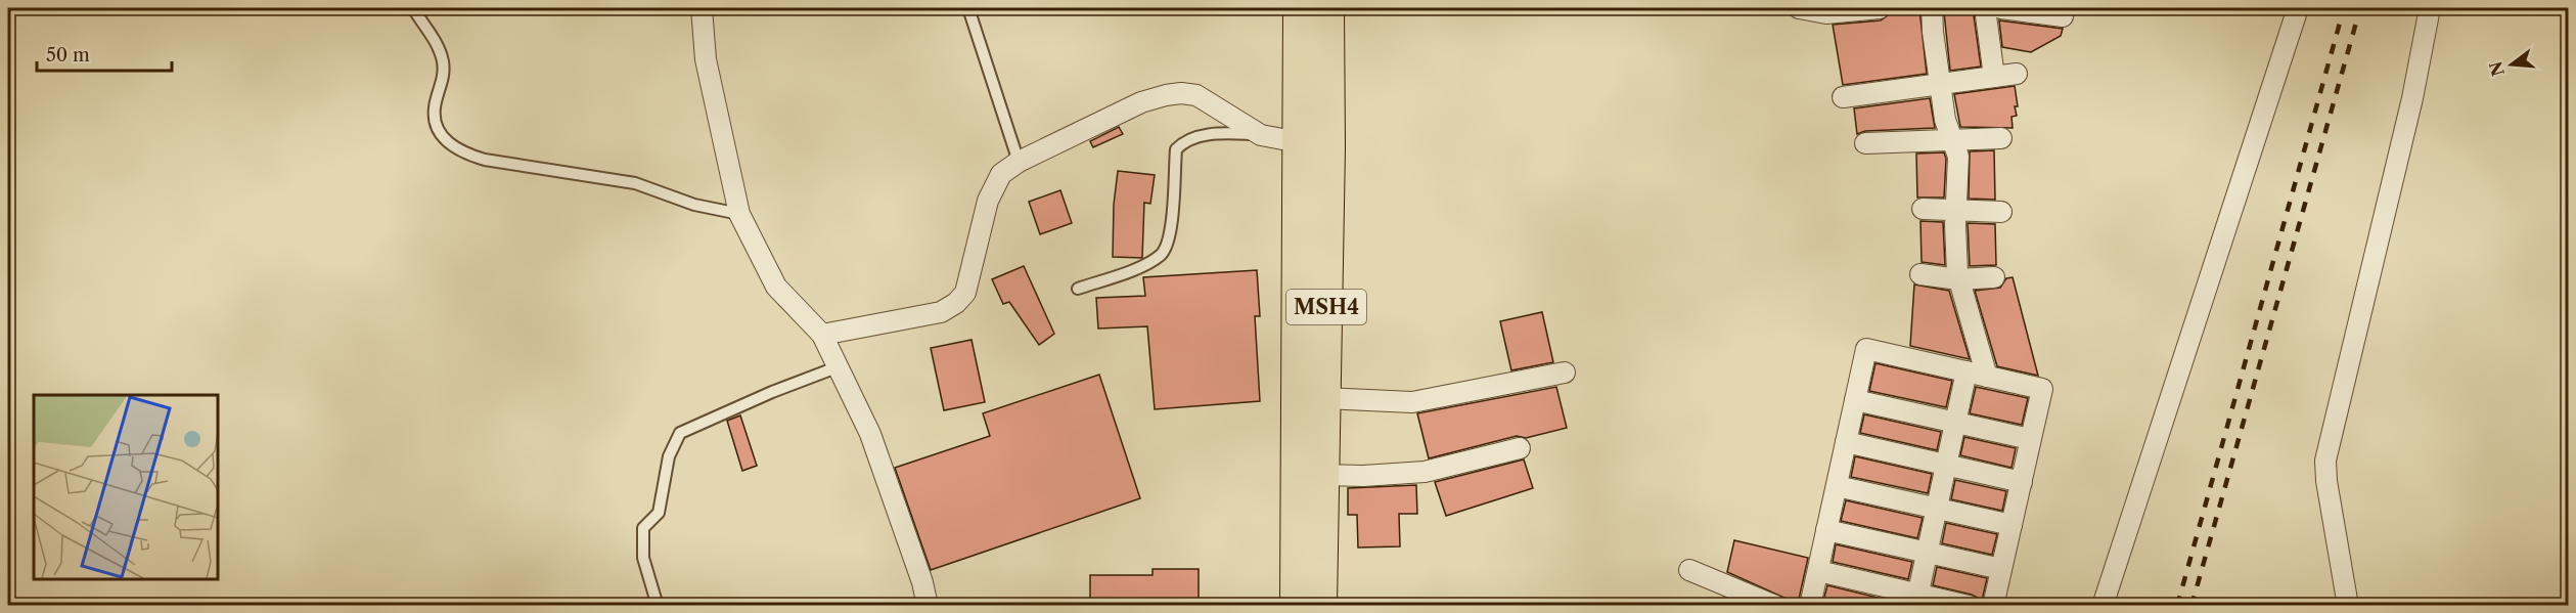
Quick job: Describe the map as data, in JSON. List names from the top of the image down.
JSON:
{
  "streets": {
    "main road": ["MSH4"]
  },
  "scale_bar": "50 m",
  "north": "left"
}
